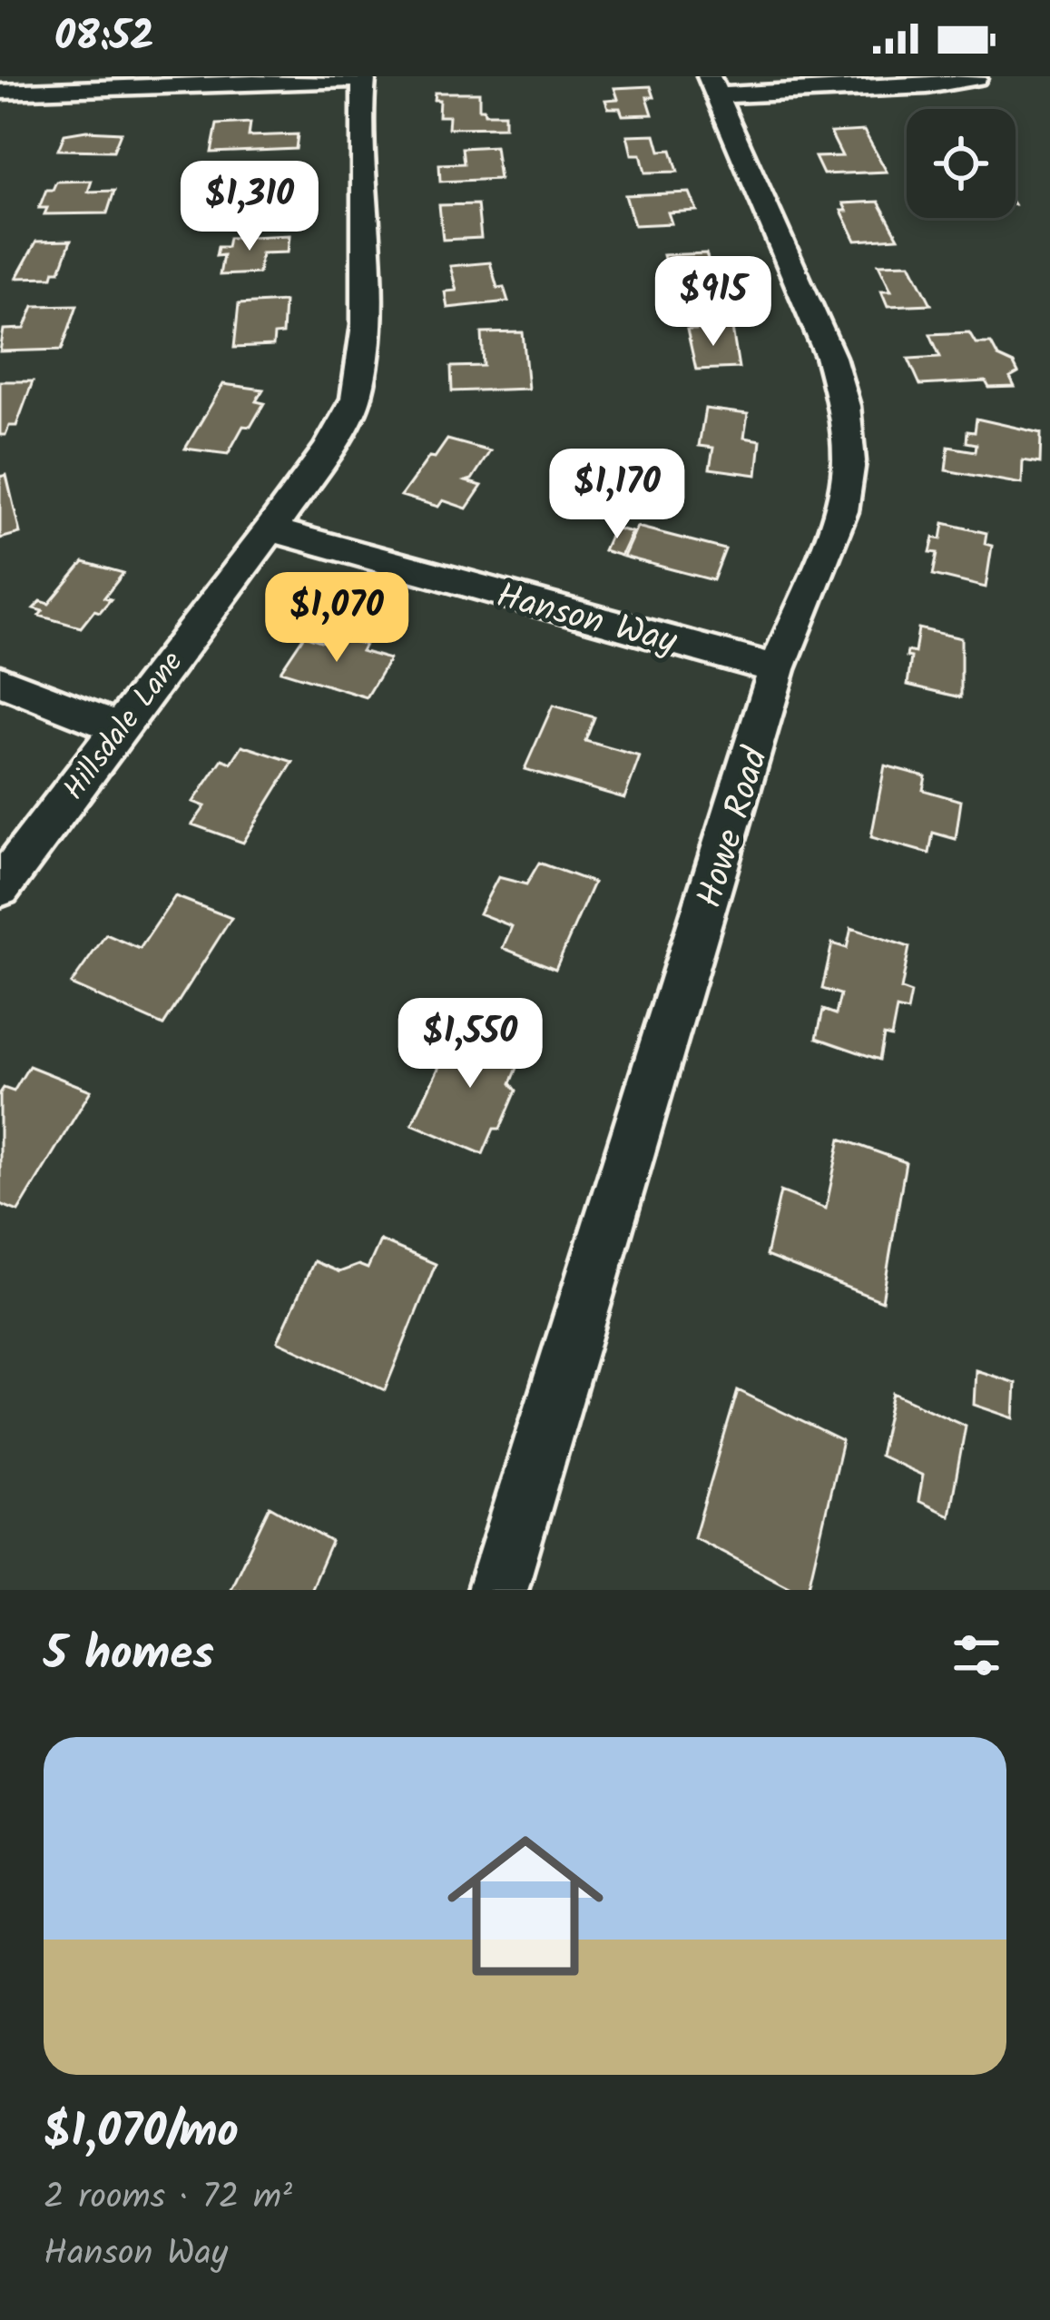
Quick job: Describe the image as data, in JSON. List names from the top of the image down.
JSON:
{
  "streets": {
    "street": ["Hanson Way", "Hillsdale Lane", "Howe Road"]
  },
  "crossings": [
    ["Hanson Way", "Hillsdale Lane"],
    ["Hanson Way", "Howe Road"]
  ],
  "page": {
    "status": "08:52",
    "price": [
      "$1,310",
      "$915",
      "$1,170",
      "$1,070",
      "$1,550"
    ],
    "heading": "5 homes",
    "list": [
      {
        "name": "$1,070/mo",
        "note": "2 rooms · 72 m² · Hanson Way"
      }
    ]
  }
}
